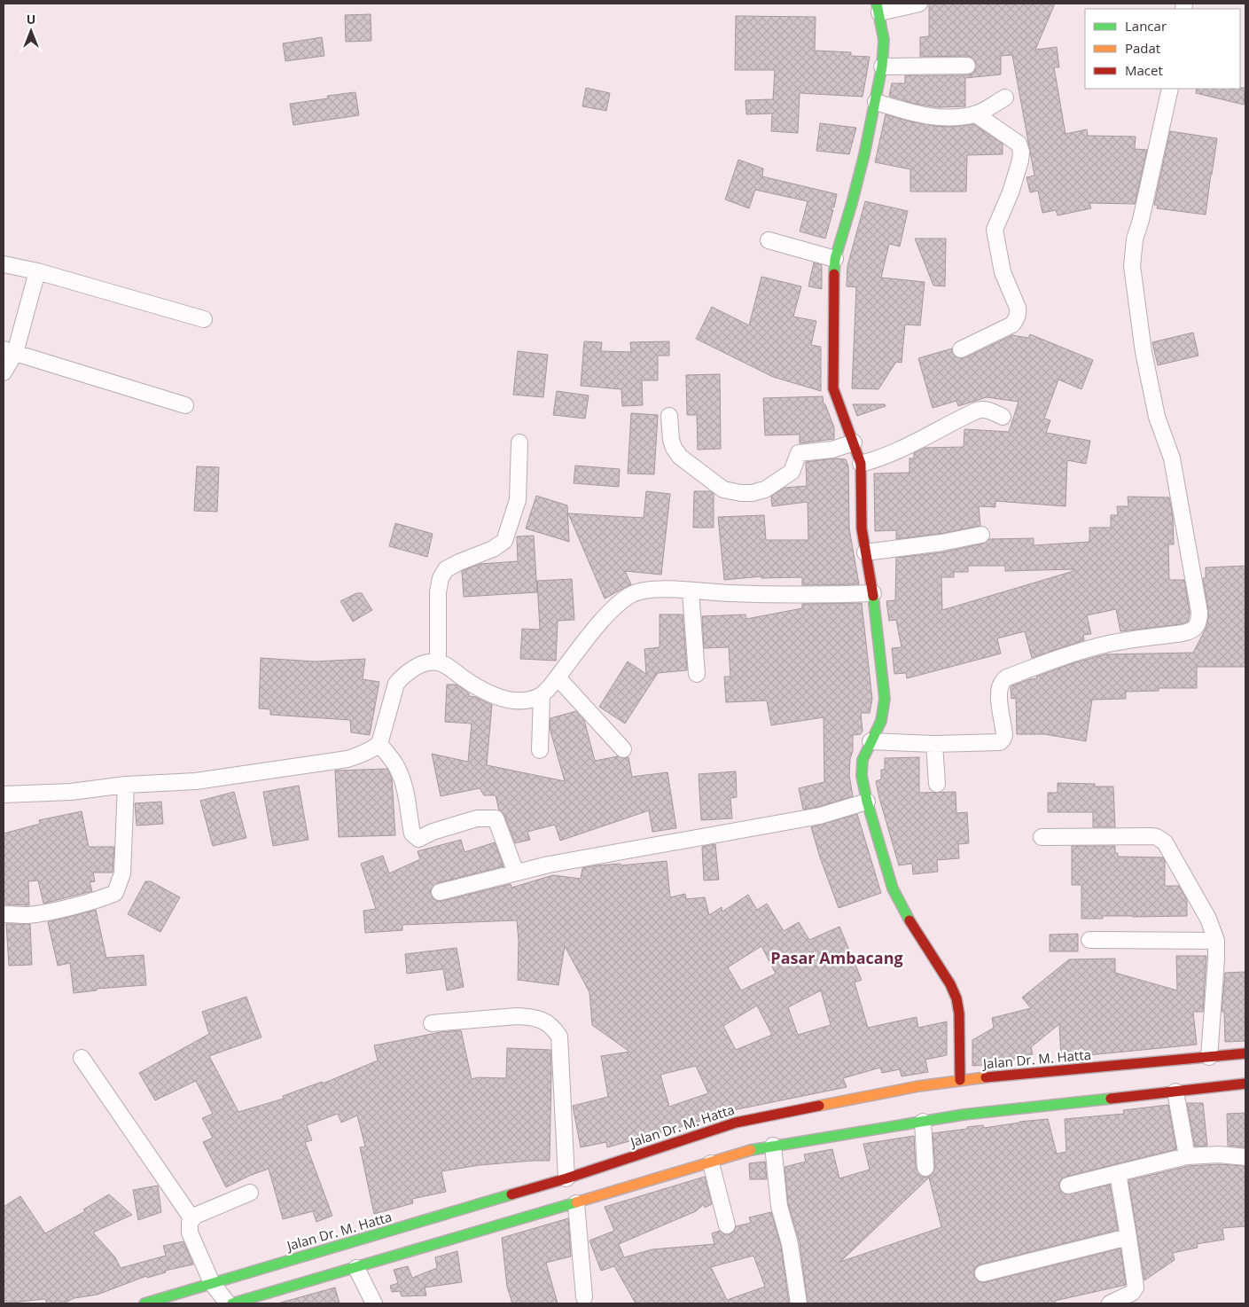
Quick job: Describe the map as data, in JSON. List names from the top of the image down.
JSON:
{
  "streets": {
    "main road": ["Jalan Dr. M. Hatta"]
  },
  "districts": ["Pasar Ambacang"],
  "legend": ["Lancar", "Padat", "Macet"],
  "north": "top"
}
